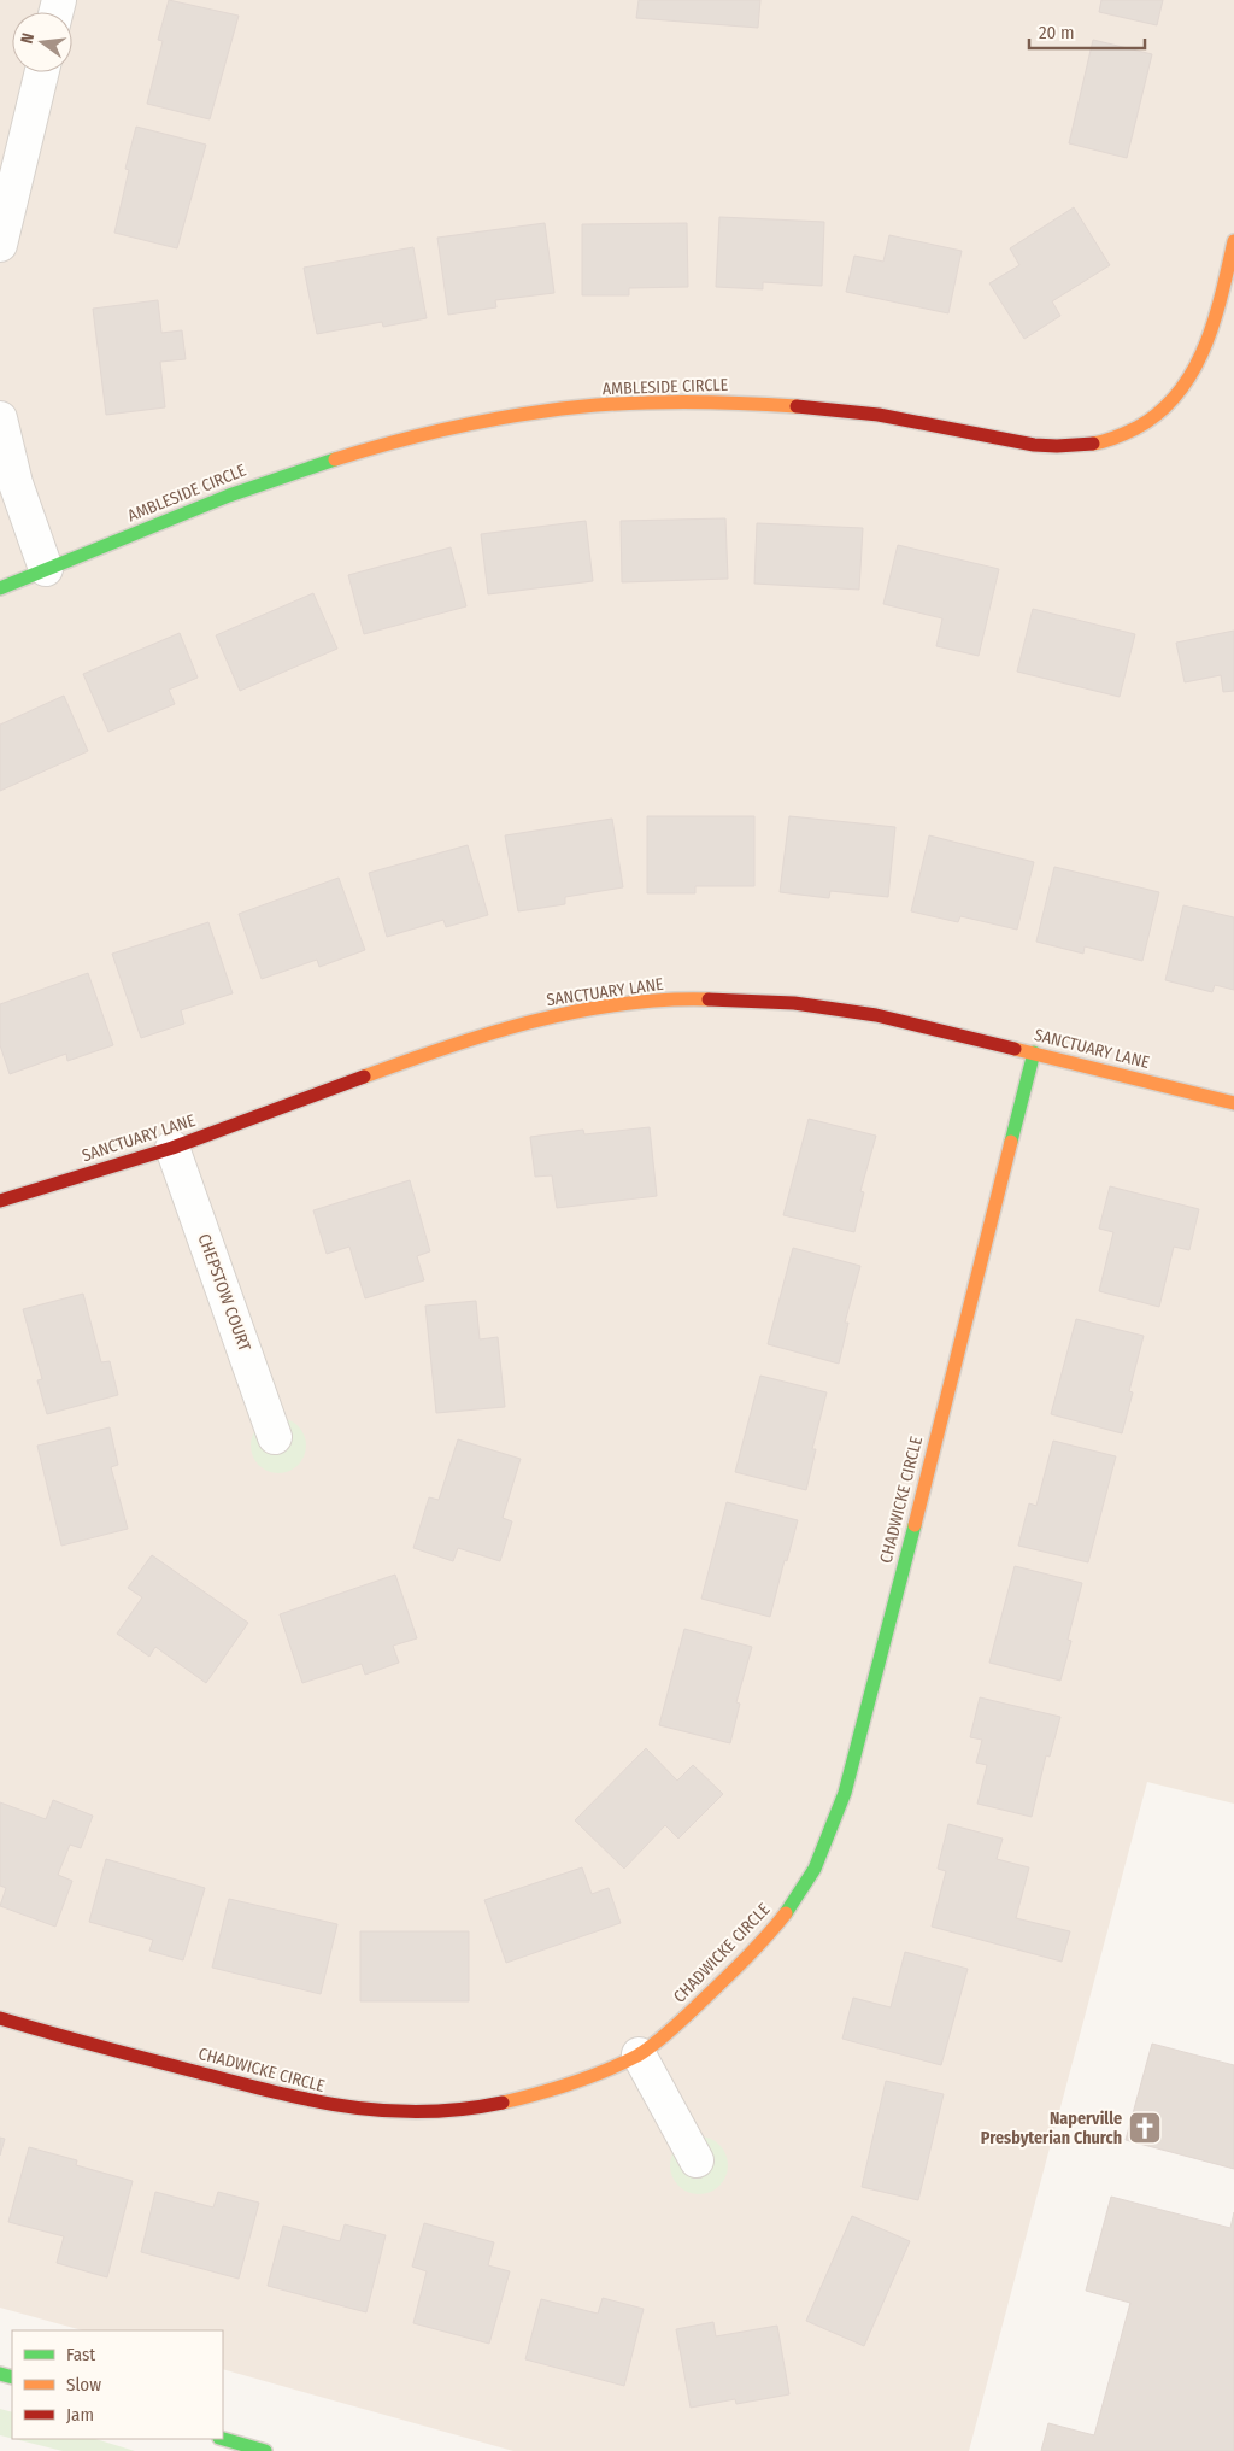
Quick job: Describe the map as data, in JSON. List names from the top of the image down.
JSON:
{
  "streets": {
    "street": [
      "AMBLESIDE CIRCLE",
      "SANCTUARY LANE",
      "CHEPSTOW COURT",
      "CHADWICKE CIRCLE"
    ]
  },
  "crossings": [
    ["SANCTUARY LANE", "CHEPSTOW COURT"],
    ["SANCTUARY LANE", "CHADWICKE CIRCLE"]
  ],
  "places": {
    "church": ["Naperville Presbyterian Church"]
  },
  "legend": ["Fast", "Slow", "Jam"],
  "scale_bar": "20 m",
  "north": "left"
}
